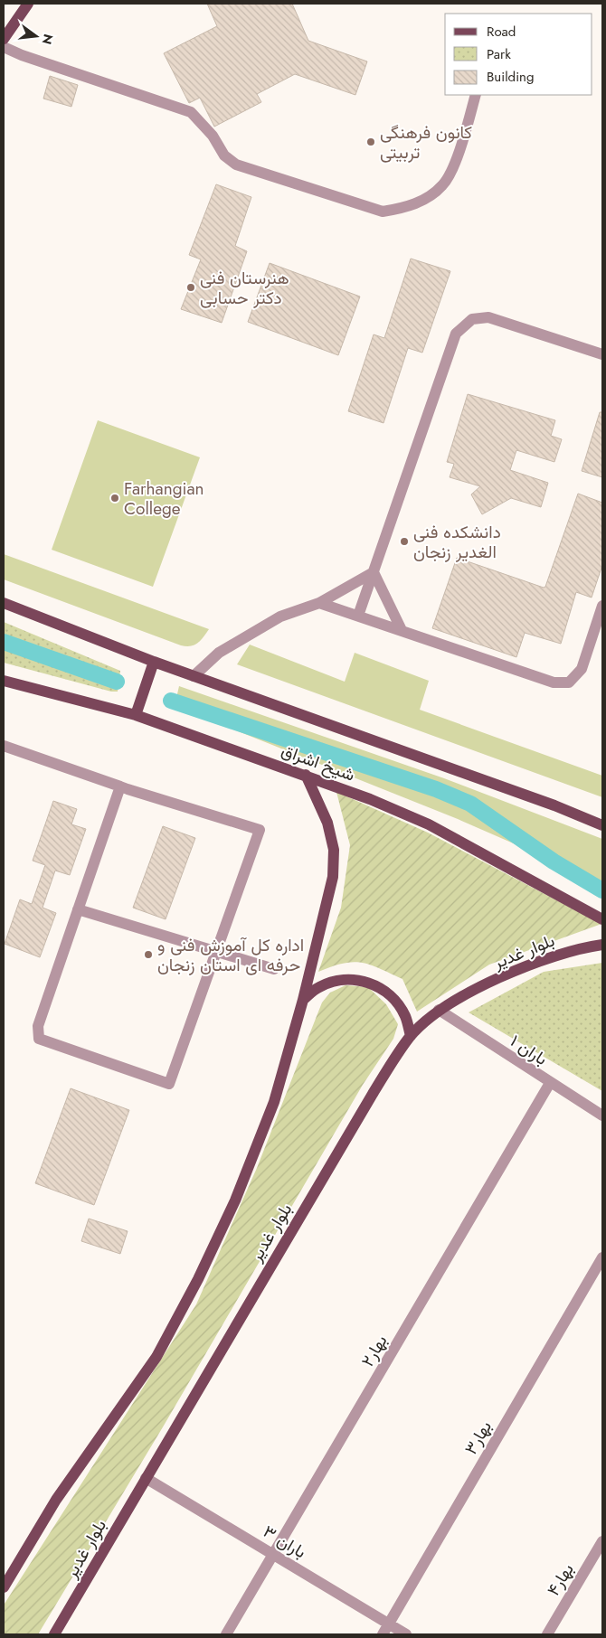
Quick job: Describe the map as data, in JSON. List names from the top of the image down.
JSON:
{
  "streets": {
    "main road": ["شیخ اشراق", "بلوار غدیر"],
    "street": [
      "باران ۱",
      "بهار۲",
      "بهار۳",
      "باران ۳",
      "بهار۴"
    ]
  },
  "crossings": [
    ["بلوار غدیر", "باران ۱"],
    ["بلوار غدیر", "باران ۳"],
    ["باران ۱", "بهار۲"],
    ["بهار۲", "باران ۳"],
    ["بهار۳", "باران ۳"]
  ],
  "places": [
    "کانون فرهنگی تربیتی",
    "هنرستان فنی دکتر حسابی",
    "Farhangian College",
    "دانشکده فنی الغدیر زنجان",
    "اداره کل آموزش فنی و حرفه ای استان زنجان"
  ],
  "legend": ["Road", "Park", "Building"],
  "north": "right"
}
